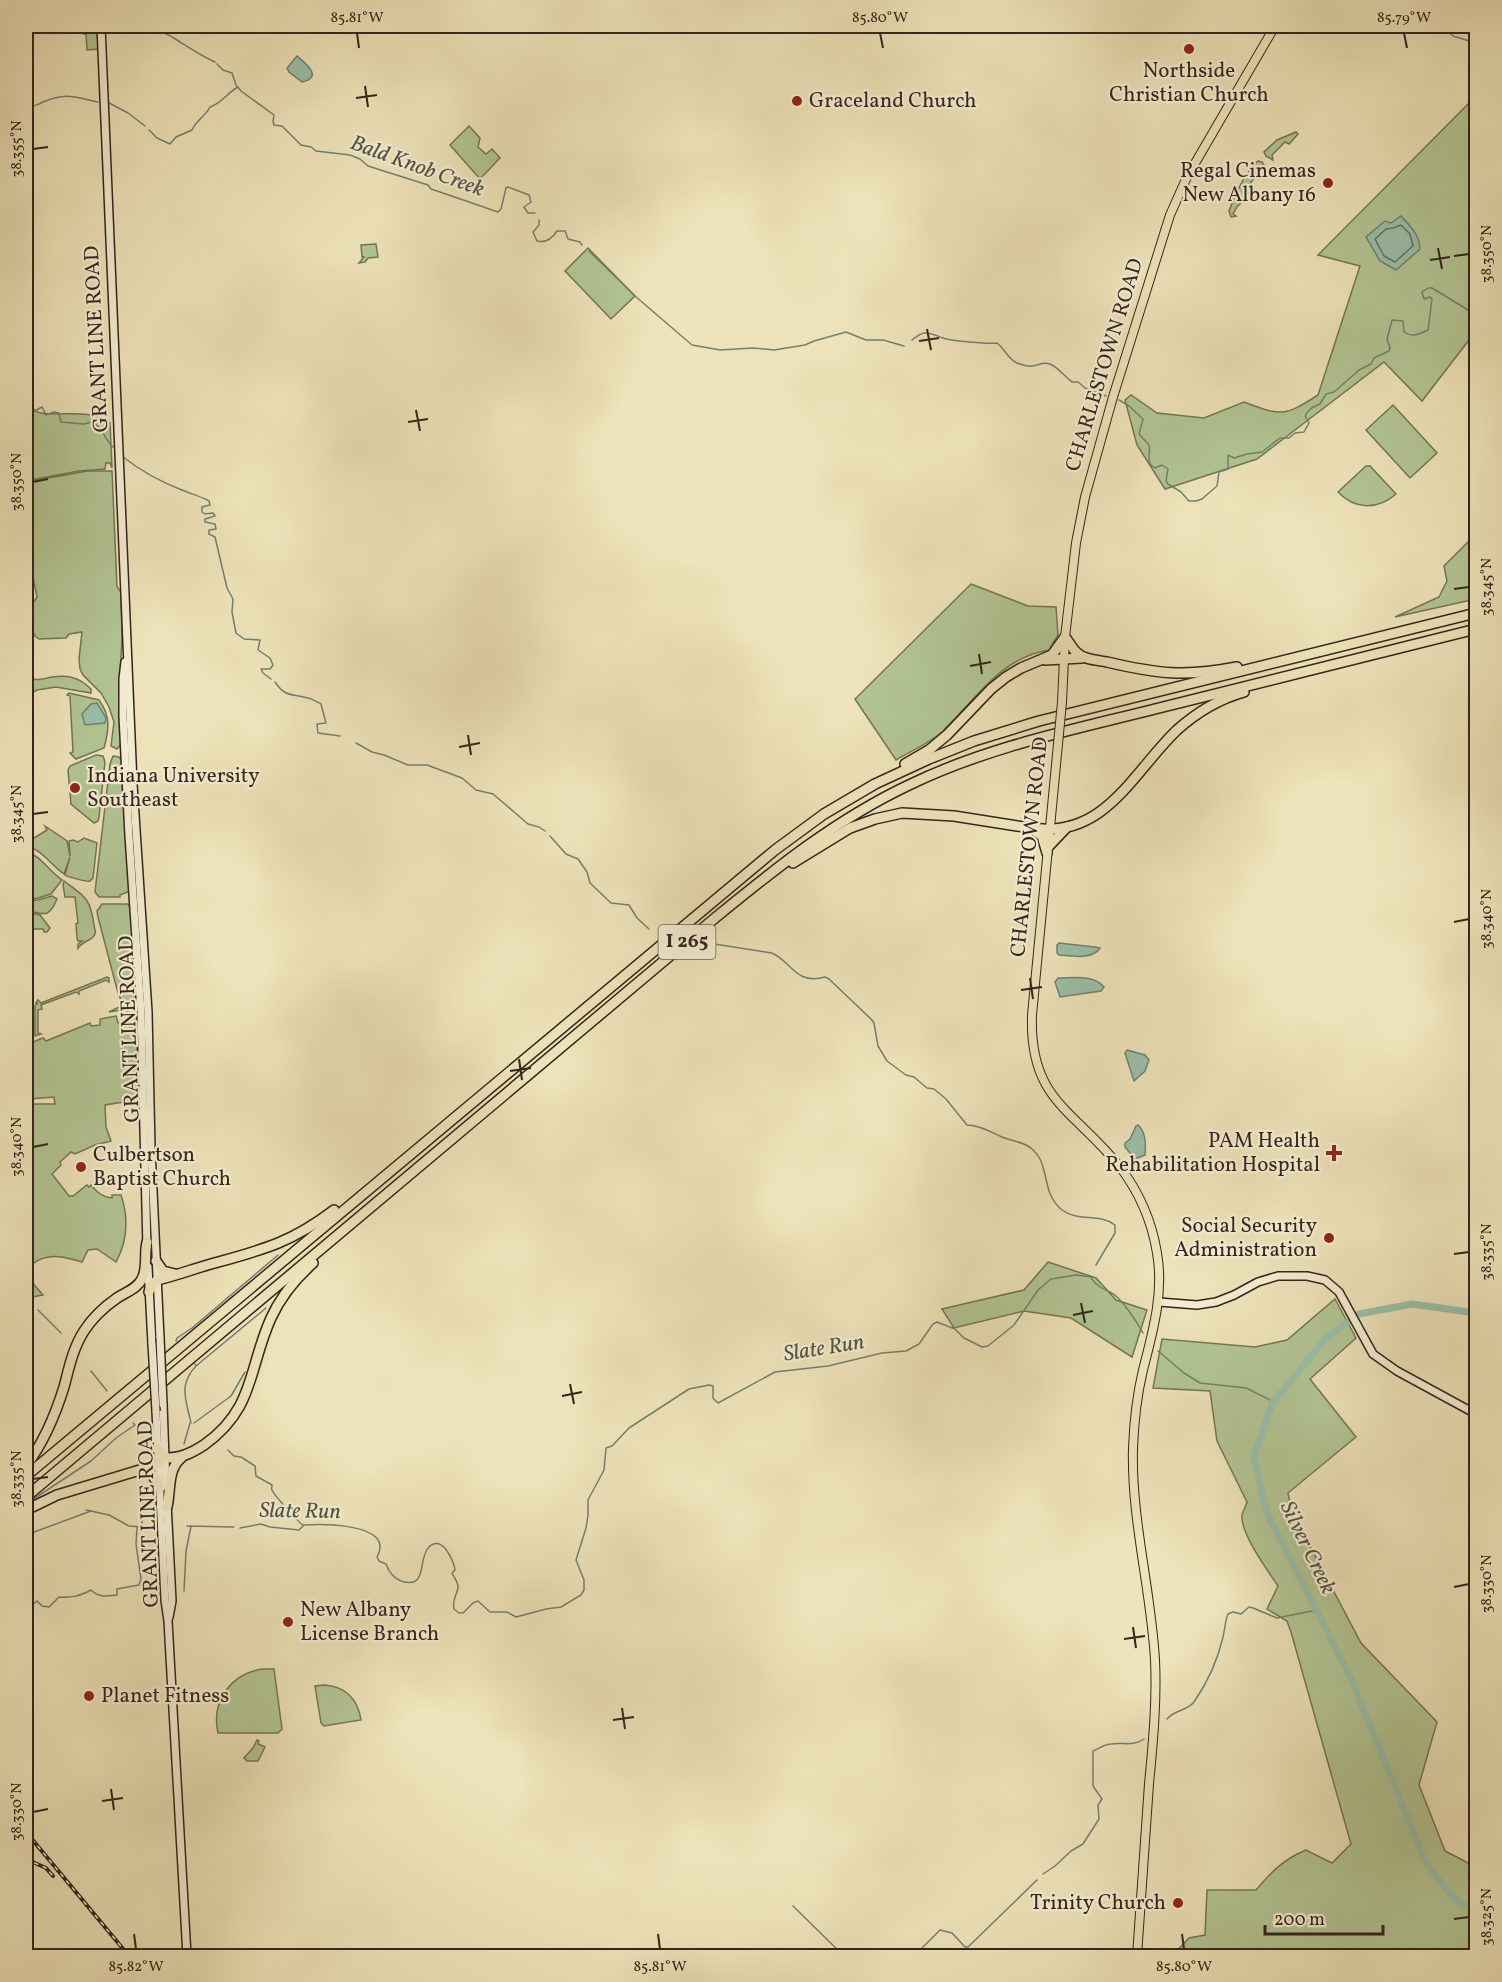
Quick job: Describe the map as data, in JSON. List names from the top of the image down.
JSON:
{
  "streets": {
    "highway": ["I 265"],
    "main road": ["GRANT LINE ROAD", "CHARLESTOWN ROAD"]
  },
  "water": ["Bald Knob Creek", "Slate Run", "Silver Creek"],
  "places": {
    "other": [
      "Northside Christian Church",
      "Graceland Church",
      "Regal Cinemas New Albany 16",
      "Indiana University Southeast",
      "Culbertson Baptist Church",
      "Social Security Administration",
      "New Albany License Branch",
      "Planet Fitness",
      "Trinity Church"
    ],
    "health": ["PAM Health Rehabilitation Hospital"]
  },
  "scale_bar": "200 m",
  "coordinates": [
    "85.81°W",
    "85.80°W",
    "85.79°W",
    "38.355°N",
    "38.350°N",
    "38.345°N",
    "38.340°N",
    "38.335°N",
    "38.330°N",
    "38.325°N",
    "85.82°W"
  ]
}
